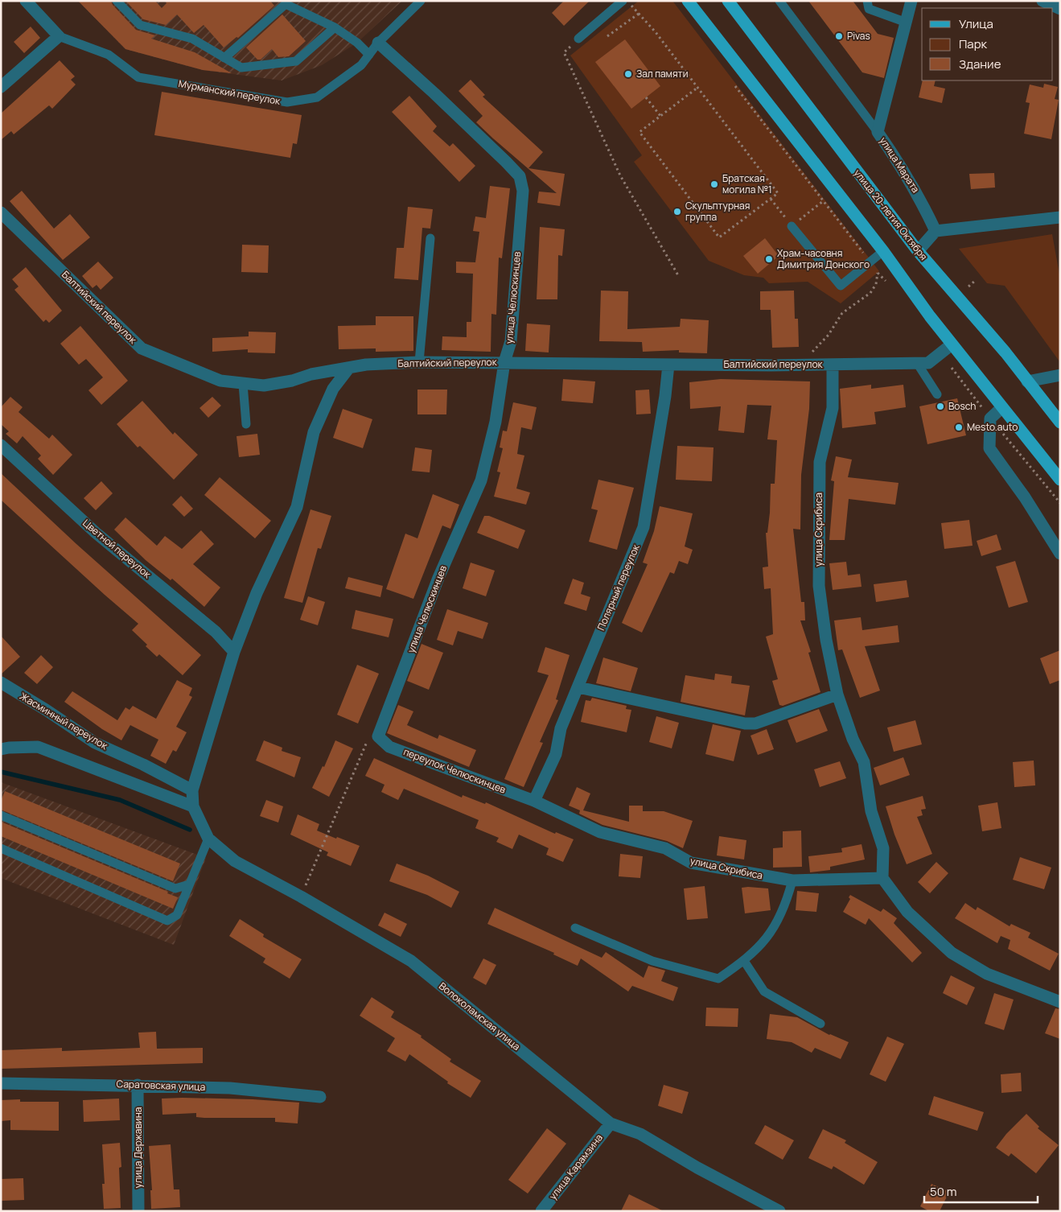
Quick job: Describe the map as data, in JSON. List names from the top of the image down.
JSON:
{
  "streets": {
    "main road": ["улица 20-летия Октября"],
    "street": [
      "Мурманский переулок",
      "улица Марата",
      "улица Челюскинцев",
      "Балтийский переулок",
      "улица Скрибиса",
      "Цветной переулок",
      "Полярный переулок",
      "Жасминный переулок",
      "переулок Челюскинцев",
      "Волоколамская улица",
      "Саратовская улица",
      "улица Державина",
      "улица Карамзина"
    ]
  },
  "crossings": [
    ["Мурманский переулок", "улица Челюскинцев"],
    ["улица Челюскинцев", "Балтийский переулок"],
    ["улица Челюскинцев", "переулок Челюскинцев"],
    ["Балтийский переулок", "улица Скрибиса"],
    ["Балтийский переулок", "Полярный переулок"],
    ["улица Скрибиса", "Полярный переулок"],
    ["улица Скрибиса", "переулок Челюскинцев"],
    ["Полярный переулок", "переулок Челюскинцев"],
    ["Волоколамская улица", "улица Карамзина"],
    ["Саратовская улица", "улица Державина"]
  ],
  "places": [
    "Pivas",
    "Зал памяти",
    "Братская могила №1",
    "Скульптурная группа",
    "Храм-часовня Димитрия Донского",
    "Bosch",
    "Mesto.auto"
  ],
  "legend": ["Улица", "Парк", "Здание"],
  "scale_bar": "50 m"
}
